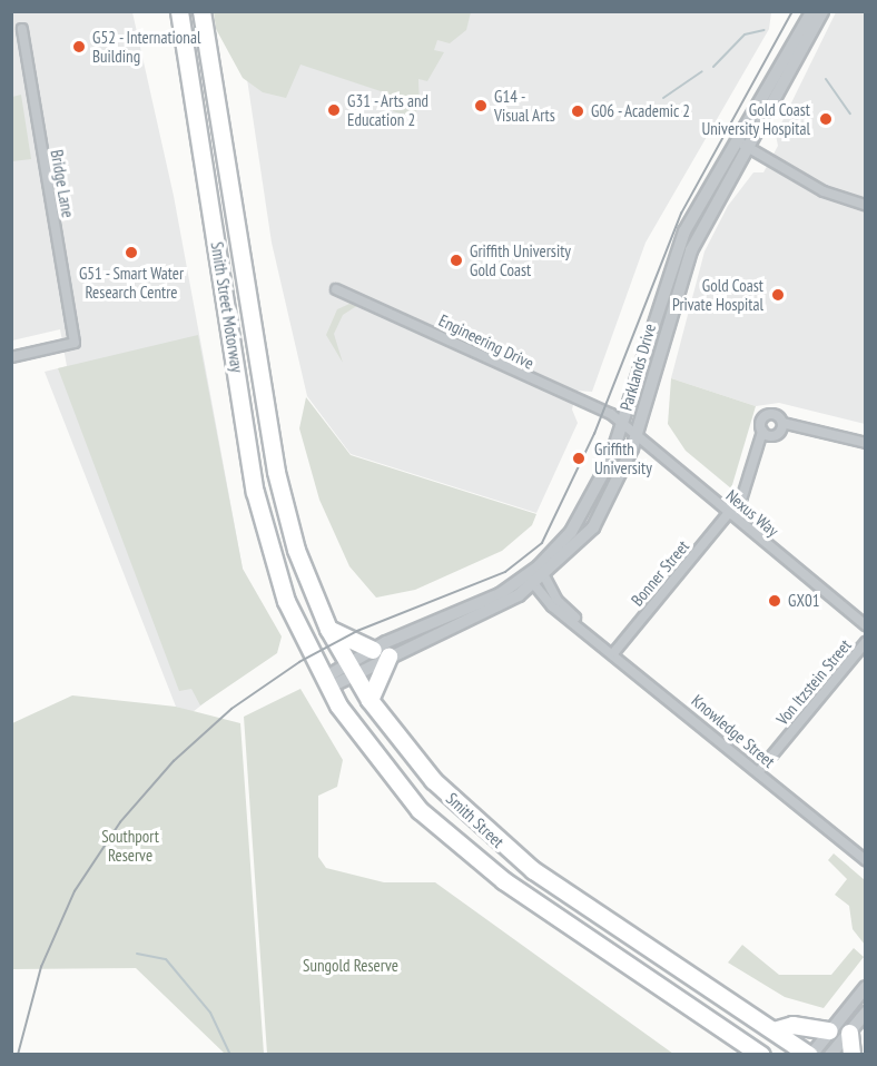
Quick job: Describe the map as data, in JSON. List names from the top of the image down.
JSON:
{
  "streets": {
    "highway": ["Smith Street Motorway", "Smith Street"],
    "street": [
      "Bridge Lane",
      "Engineering Drive",
      "Parklands Drive",
      "Nexus Way",
      "Bonner Street",
      "Von Itzstein Street",
      "Knowledge Street"
    ]
  },
  "crossings": [
    ["Smith Street Motorway", "Smith Street"],
    ["Engineering Drive", "Parklands Drive"],
    ["Engineering Drive", "Nexus Way"],
    ["Parklands Drive", "Nexus Way"],
    ["Parklands Drive", "Knowledge Street"],
    ["Parklands Drive", "Smith Street"],
    ["Nexus Way", "Bonner Street"],
    ["Bonner Street", "Knowledge Street"],
    ["Von Itzstein Street", "Knowledge Street"]
  ],
  "parks": ["Southport Reserve", "Sungold Reserve"],
  "places": [
    "G52 - International Building",
    "G14 - Visual Arts",
    "G31 - Arts and Education 2",
    "G06 - Academic 2",
    "Gold Coast University Hospital",
    "G51 - Smart Water Research Centre",
    "Griffith University Gold Coast",
    "Gold Coast Private Hospital",
    "Griffith University",
    "GX01"
  ]
}
